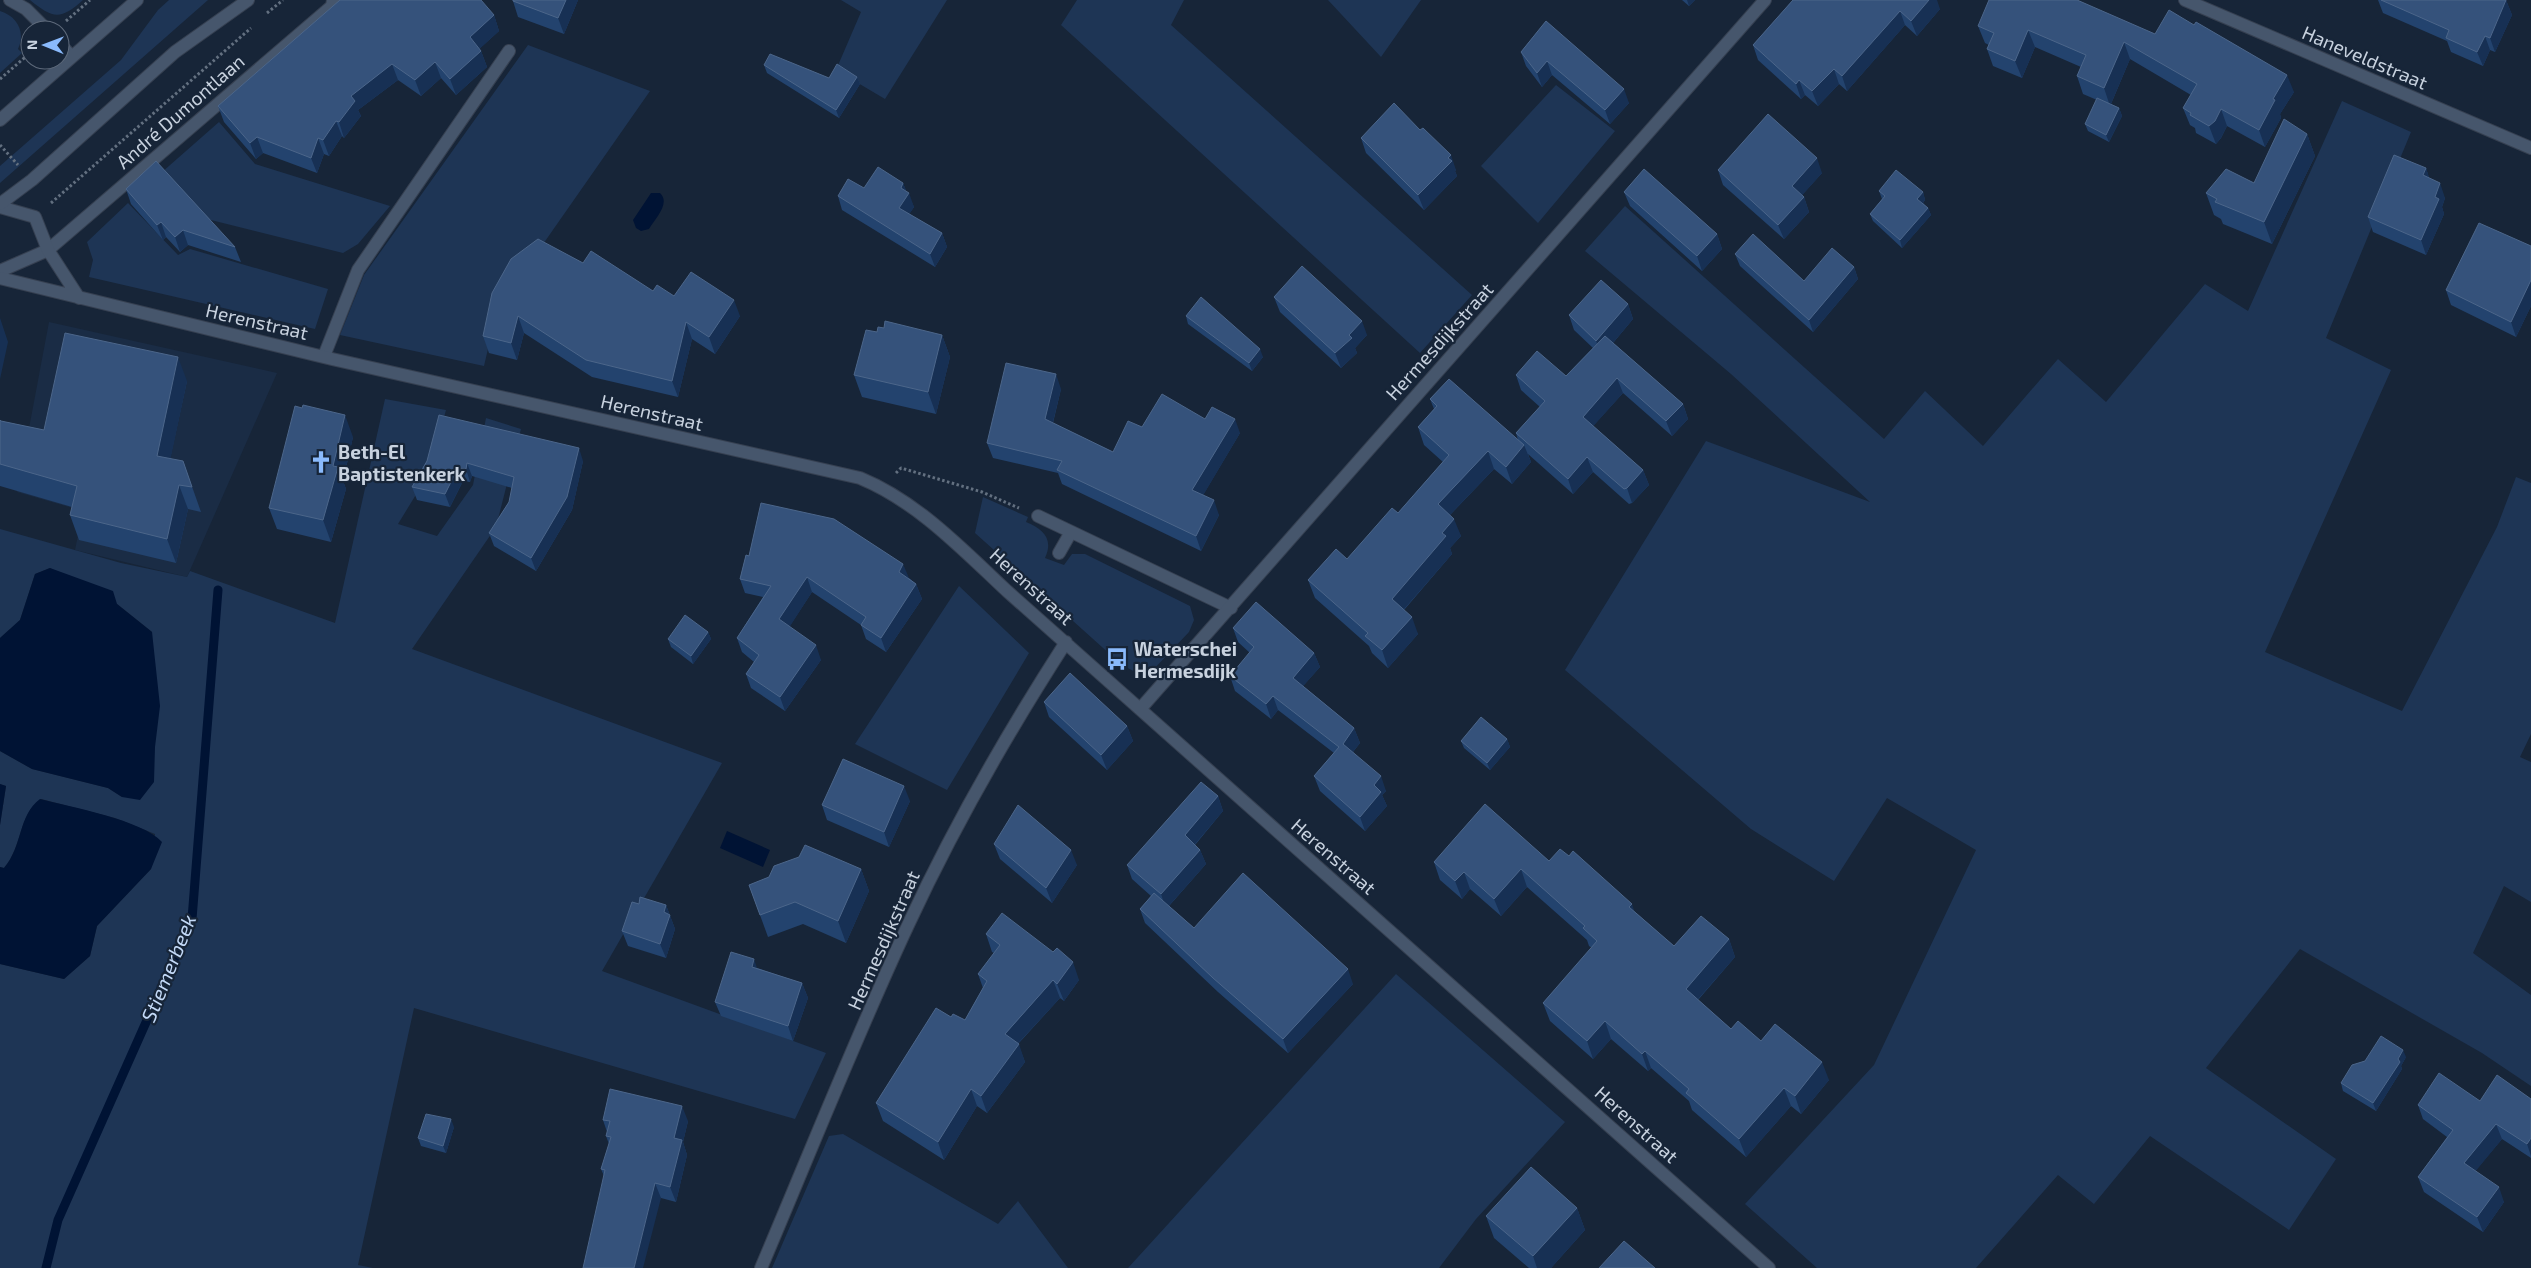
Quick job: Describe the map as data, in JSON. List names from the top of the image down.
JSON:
{
  "streets": {
    "street": [
      "Haneveldstraat",
      "André Dumontlaan",
      "Herenstraat",
      "Hermesdijkstraat"
    ]
  },
  "crossings": [
    ["Herenstraat", "Hermesdijkstraat"]
  ],
  "water": ["Stiemerbeek"],
  "places": {
    "church": ["Beth-El Baptistenkerk"],
    "bus stop": ["Waterschei Hermesdijk"]
  },
  "north": "left"
}
